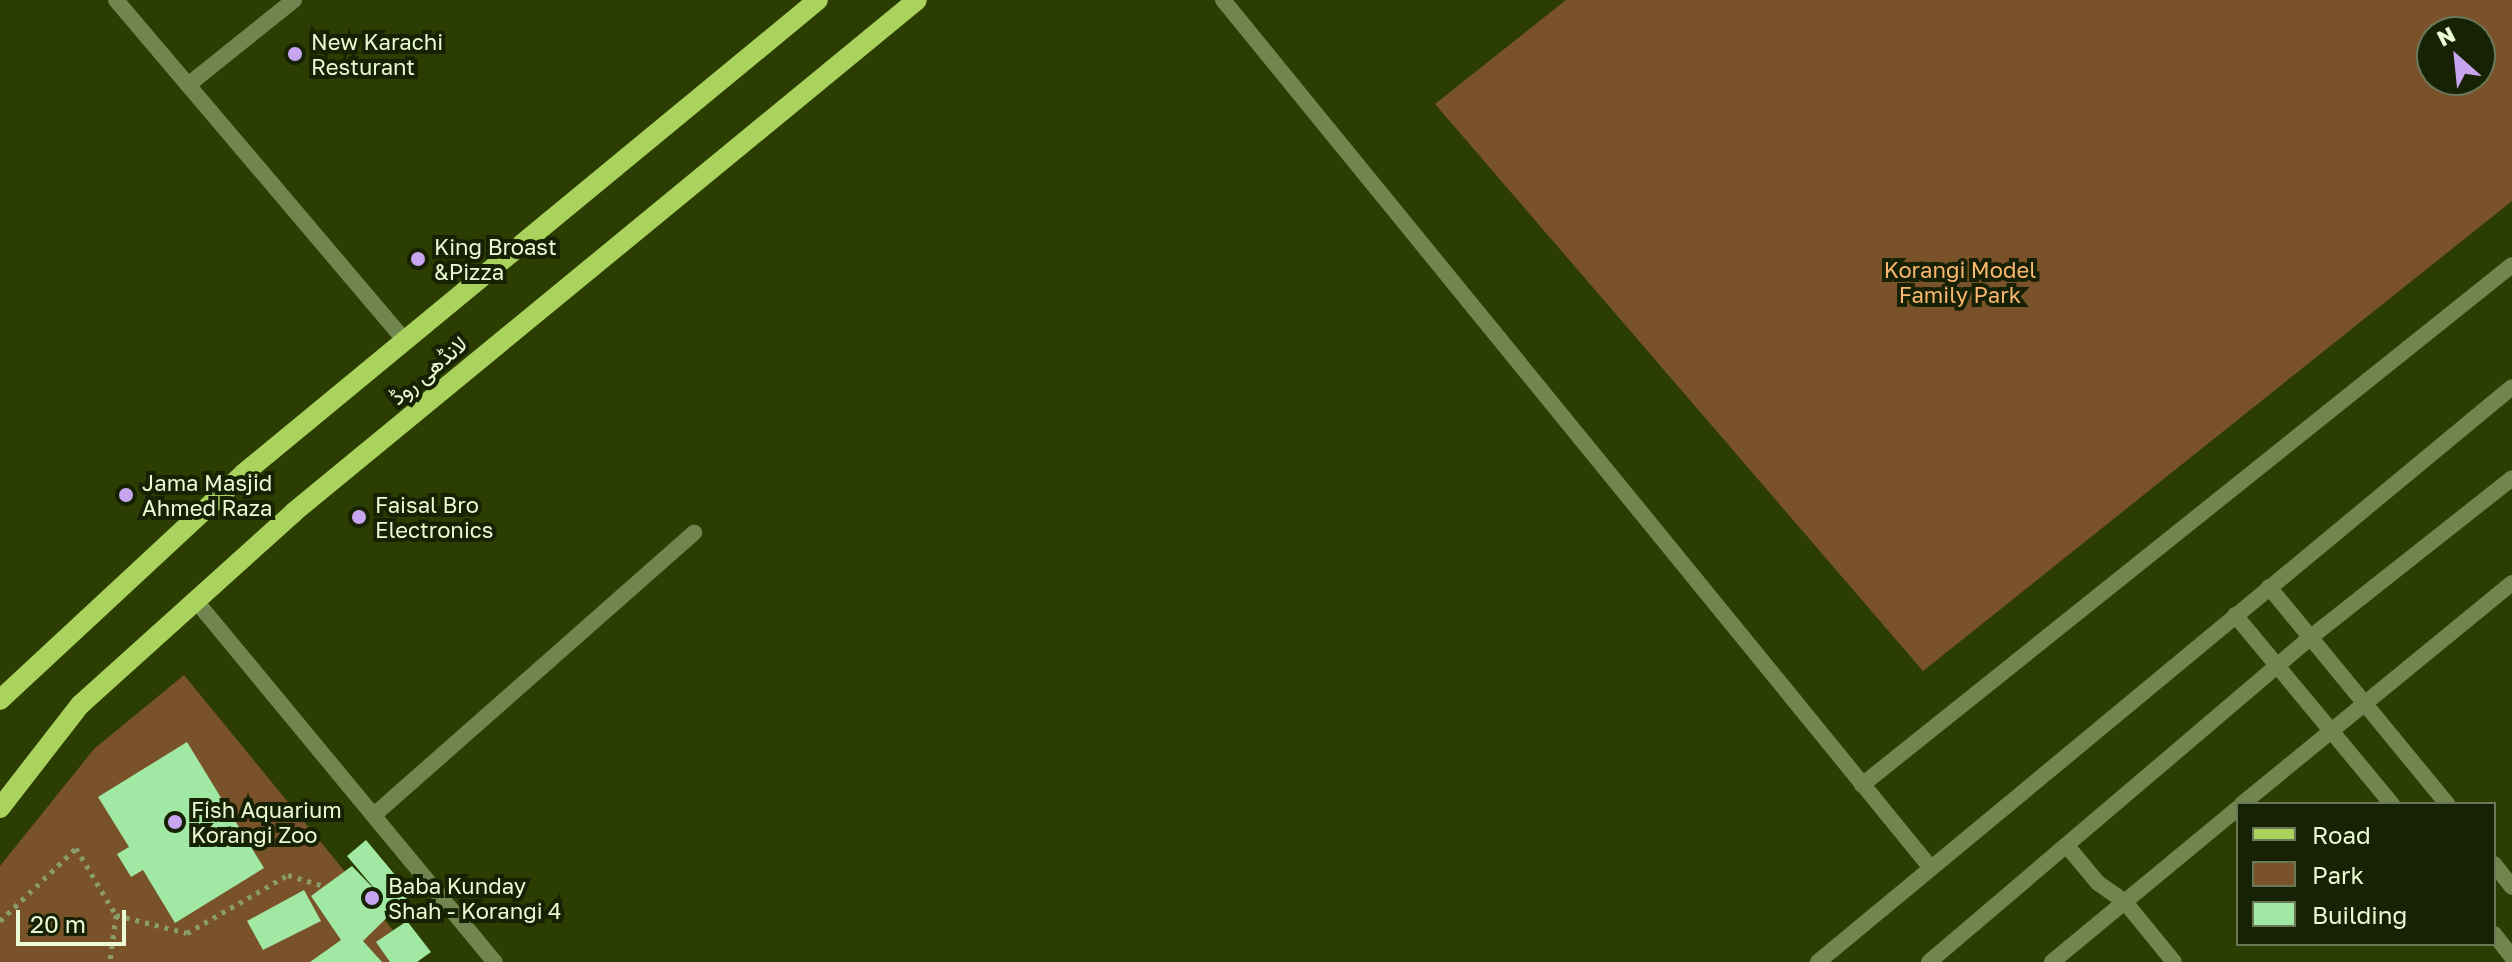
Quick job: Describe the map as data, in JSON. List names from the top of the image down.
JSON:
{
  "streets": {
    "main road": ["لانڈھی روڈ"]
  },
  "parks": ["Korangi Model Family Park"],
  "places": [
    "New Karachi Resturant",
    "King Broast &Pizza",
    "Jama Masjid Ahmed Raza",
    "Faisal Bro Electronics",
    "Fish Aquarium Korangi Zoo",
    "Baba Kunday Shah - Korangi 4"
  ],
  "legend": ["Road", "Park", "Building"],
  "scale_bar": "20 m",
  "north": "top left"
}
